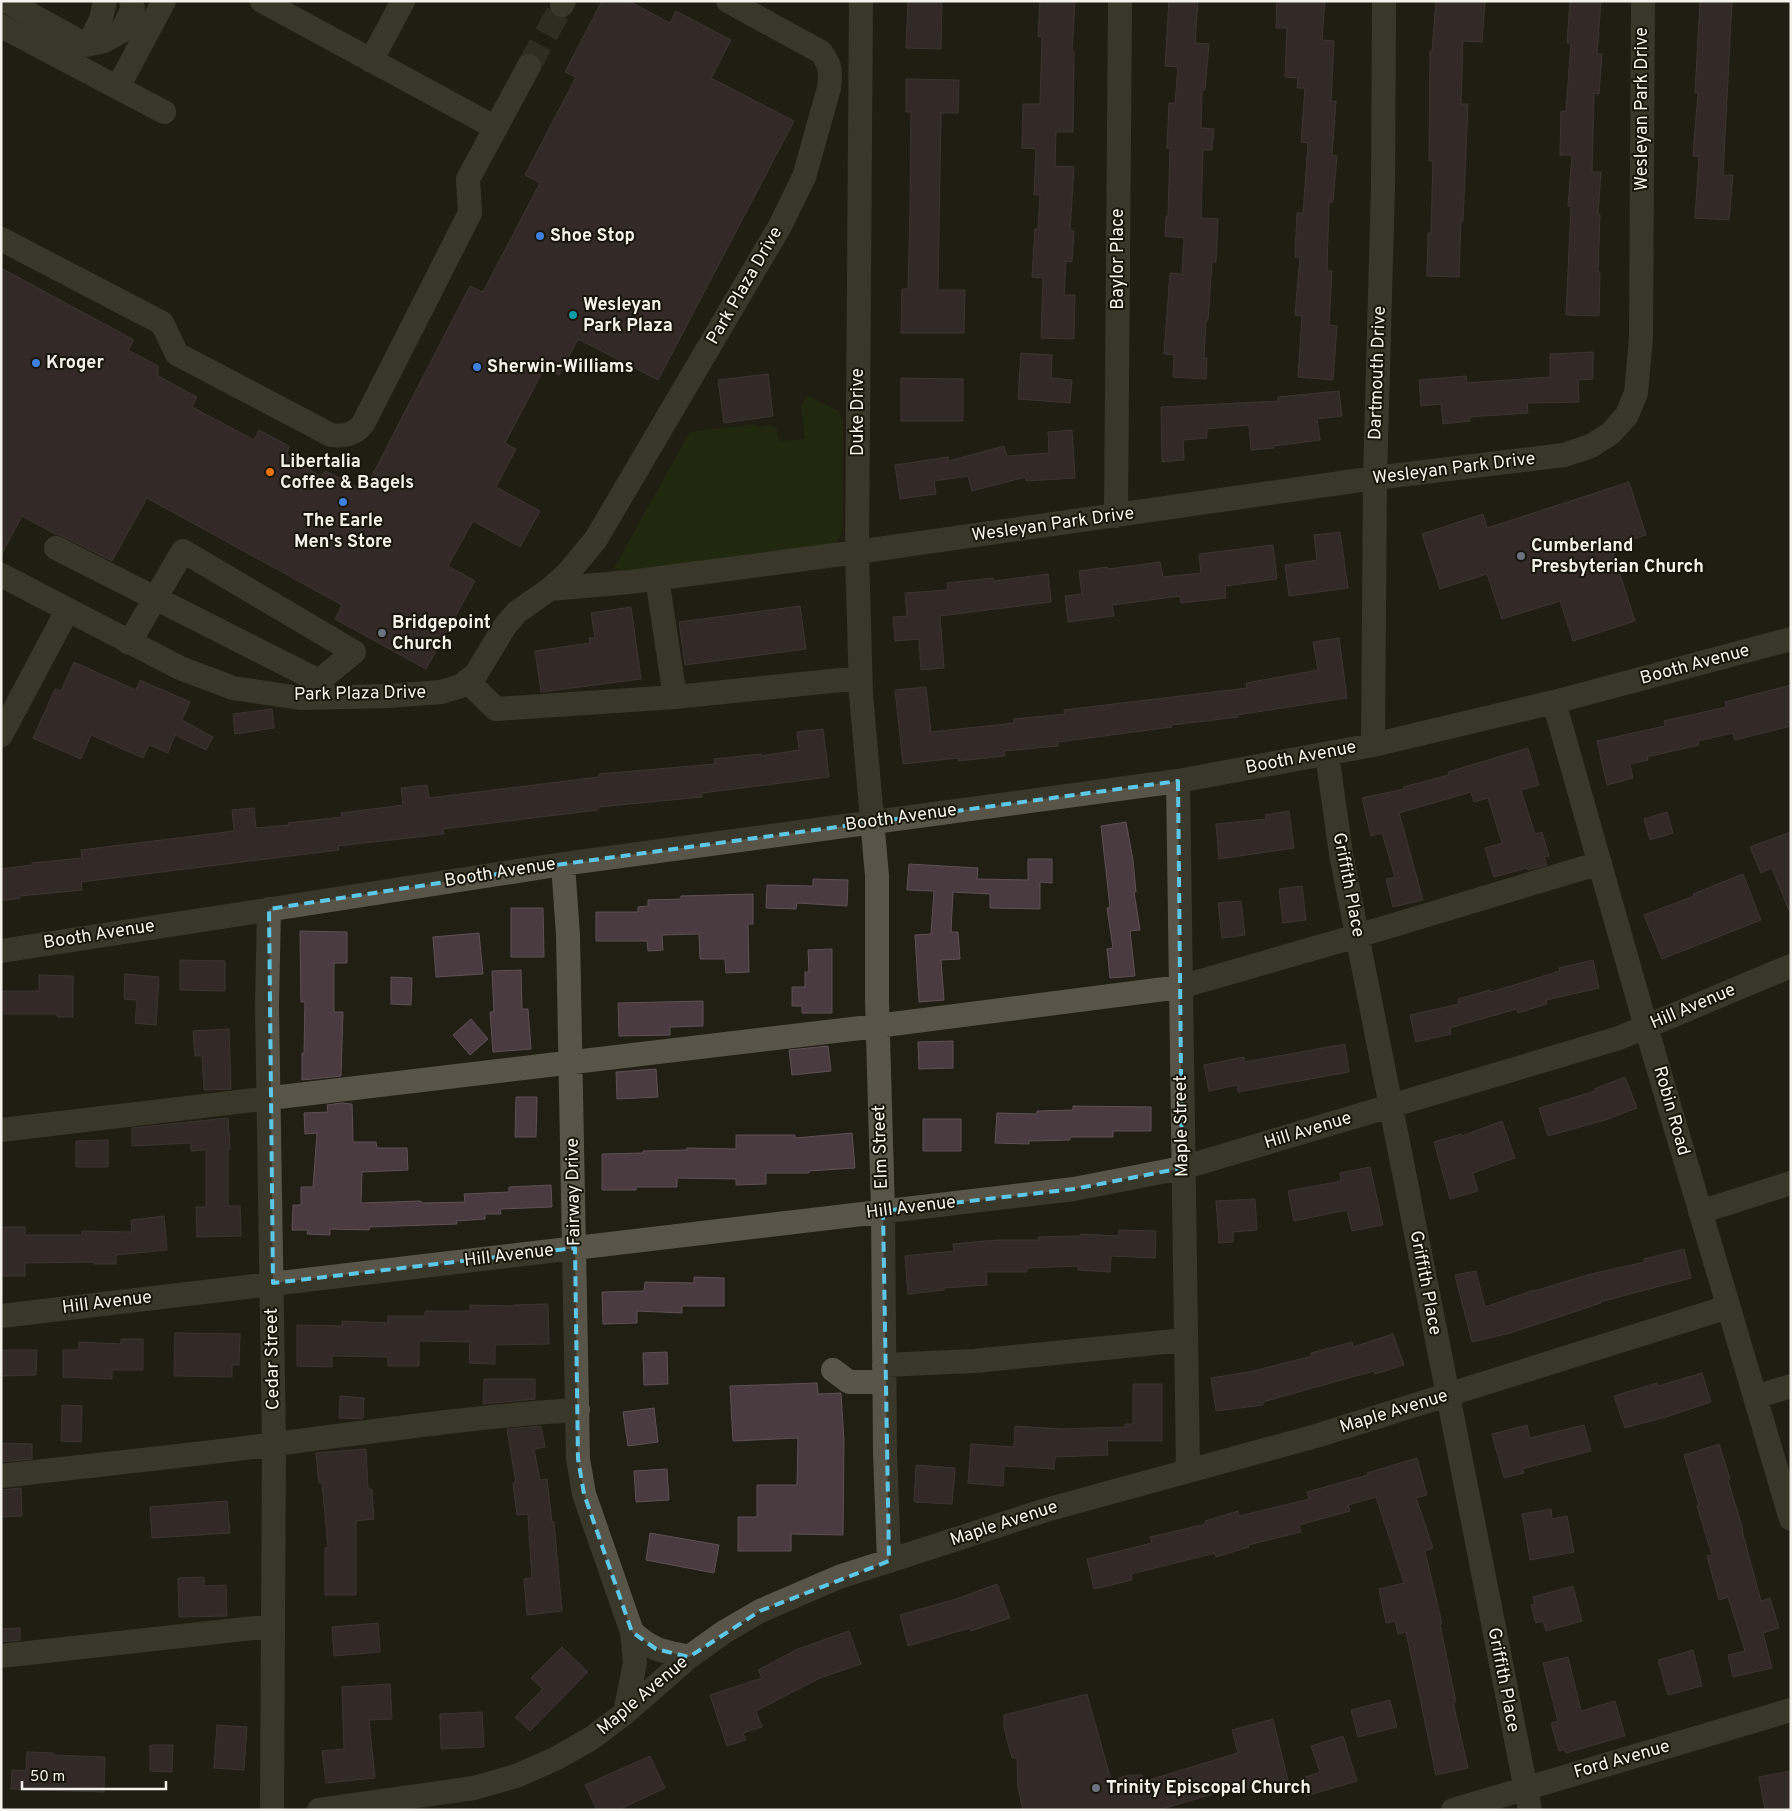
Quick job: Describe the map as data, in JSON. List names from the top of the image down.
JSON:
{
  "streets": {
    "street": [
      "Wesleyan Park Drive",
      "Baylor Place",
      "Park Plaza Drive",
      "Dartmouth Drive",
      "Duke Drive",
      "Booth Avenue",
      "Griffith Place",
      "Hill Avenue",
      "Robin Road",
      "Maple Street",
      "Elm Street",
      "Fairway Drive",
      "Cedar Street",
      "Maple Avenue",
      "Ford Avenue"
    ]
  },
  "crossings": [
    ["Wesleyan Park Drive", "Baylor Place"],
    ["Wesleyan Park Drive", "Park Plaza Drive"],
    ["Wesleyan Park Drive", "Dartmouth Drive"],
    ["Wesleyan Park Drive", "Duke Drive"],
    ["Park Plaza Drive", "Duke Drive"],
    ["Dartmouth Drive", "Booth Avenue"],
    ["Duke Drive", "Booth Avenue"],
    ["Duke Drive", "Elm Street"],
    ["Booth Avenue", "Griffith Place"],
    ["Booth Avenue", "Robin Road"],
    ["Booth Avenue", "Maple Street"],
    ["Booth Avenue", "Elm Street"],
    ["Booth Avenue", "Fairway Drive"],
    ["Booth Avenue", "Cedar Street"],
    ["Griffith Place", "Hill Avenue"],
    ["Griffith Place", "Maple Avenue"],
    ["Griffith Place", "Ford Avenue"],
    ["Hill Avenue", "Robin Road"],
    ["Hill Avenue", "Maple Street"],
    ["Hill Avenue", "Elm Street"],
    ["Hill Avenue", "Fairway Drive"],
    ["Hill Avenue", "Cedar Street"],
    ["Robin Road", "Maple Avenue"],
    ["Maple Street", "Maple Avenue"],
    ["Elm Street", "Maple Avenue"],
    ["Fairway Drive", "Maple Avenue"]
  ],
  "places": [
    "Shoe Stop",
    "Wesleyan Park Plaza",
    "Kroger",
    "Sherwin-Williams",
    "Libertalia Coffee & Bagels",
    "The Earle Men's Store",
    "Cumberland Presbyterian Church",
    "Bridgepoint Church",
    "Trinity Episcopal Church"
  ],
  "scale_bar": "50 m"
}
